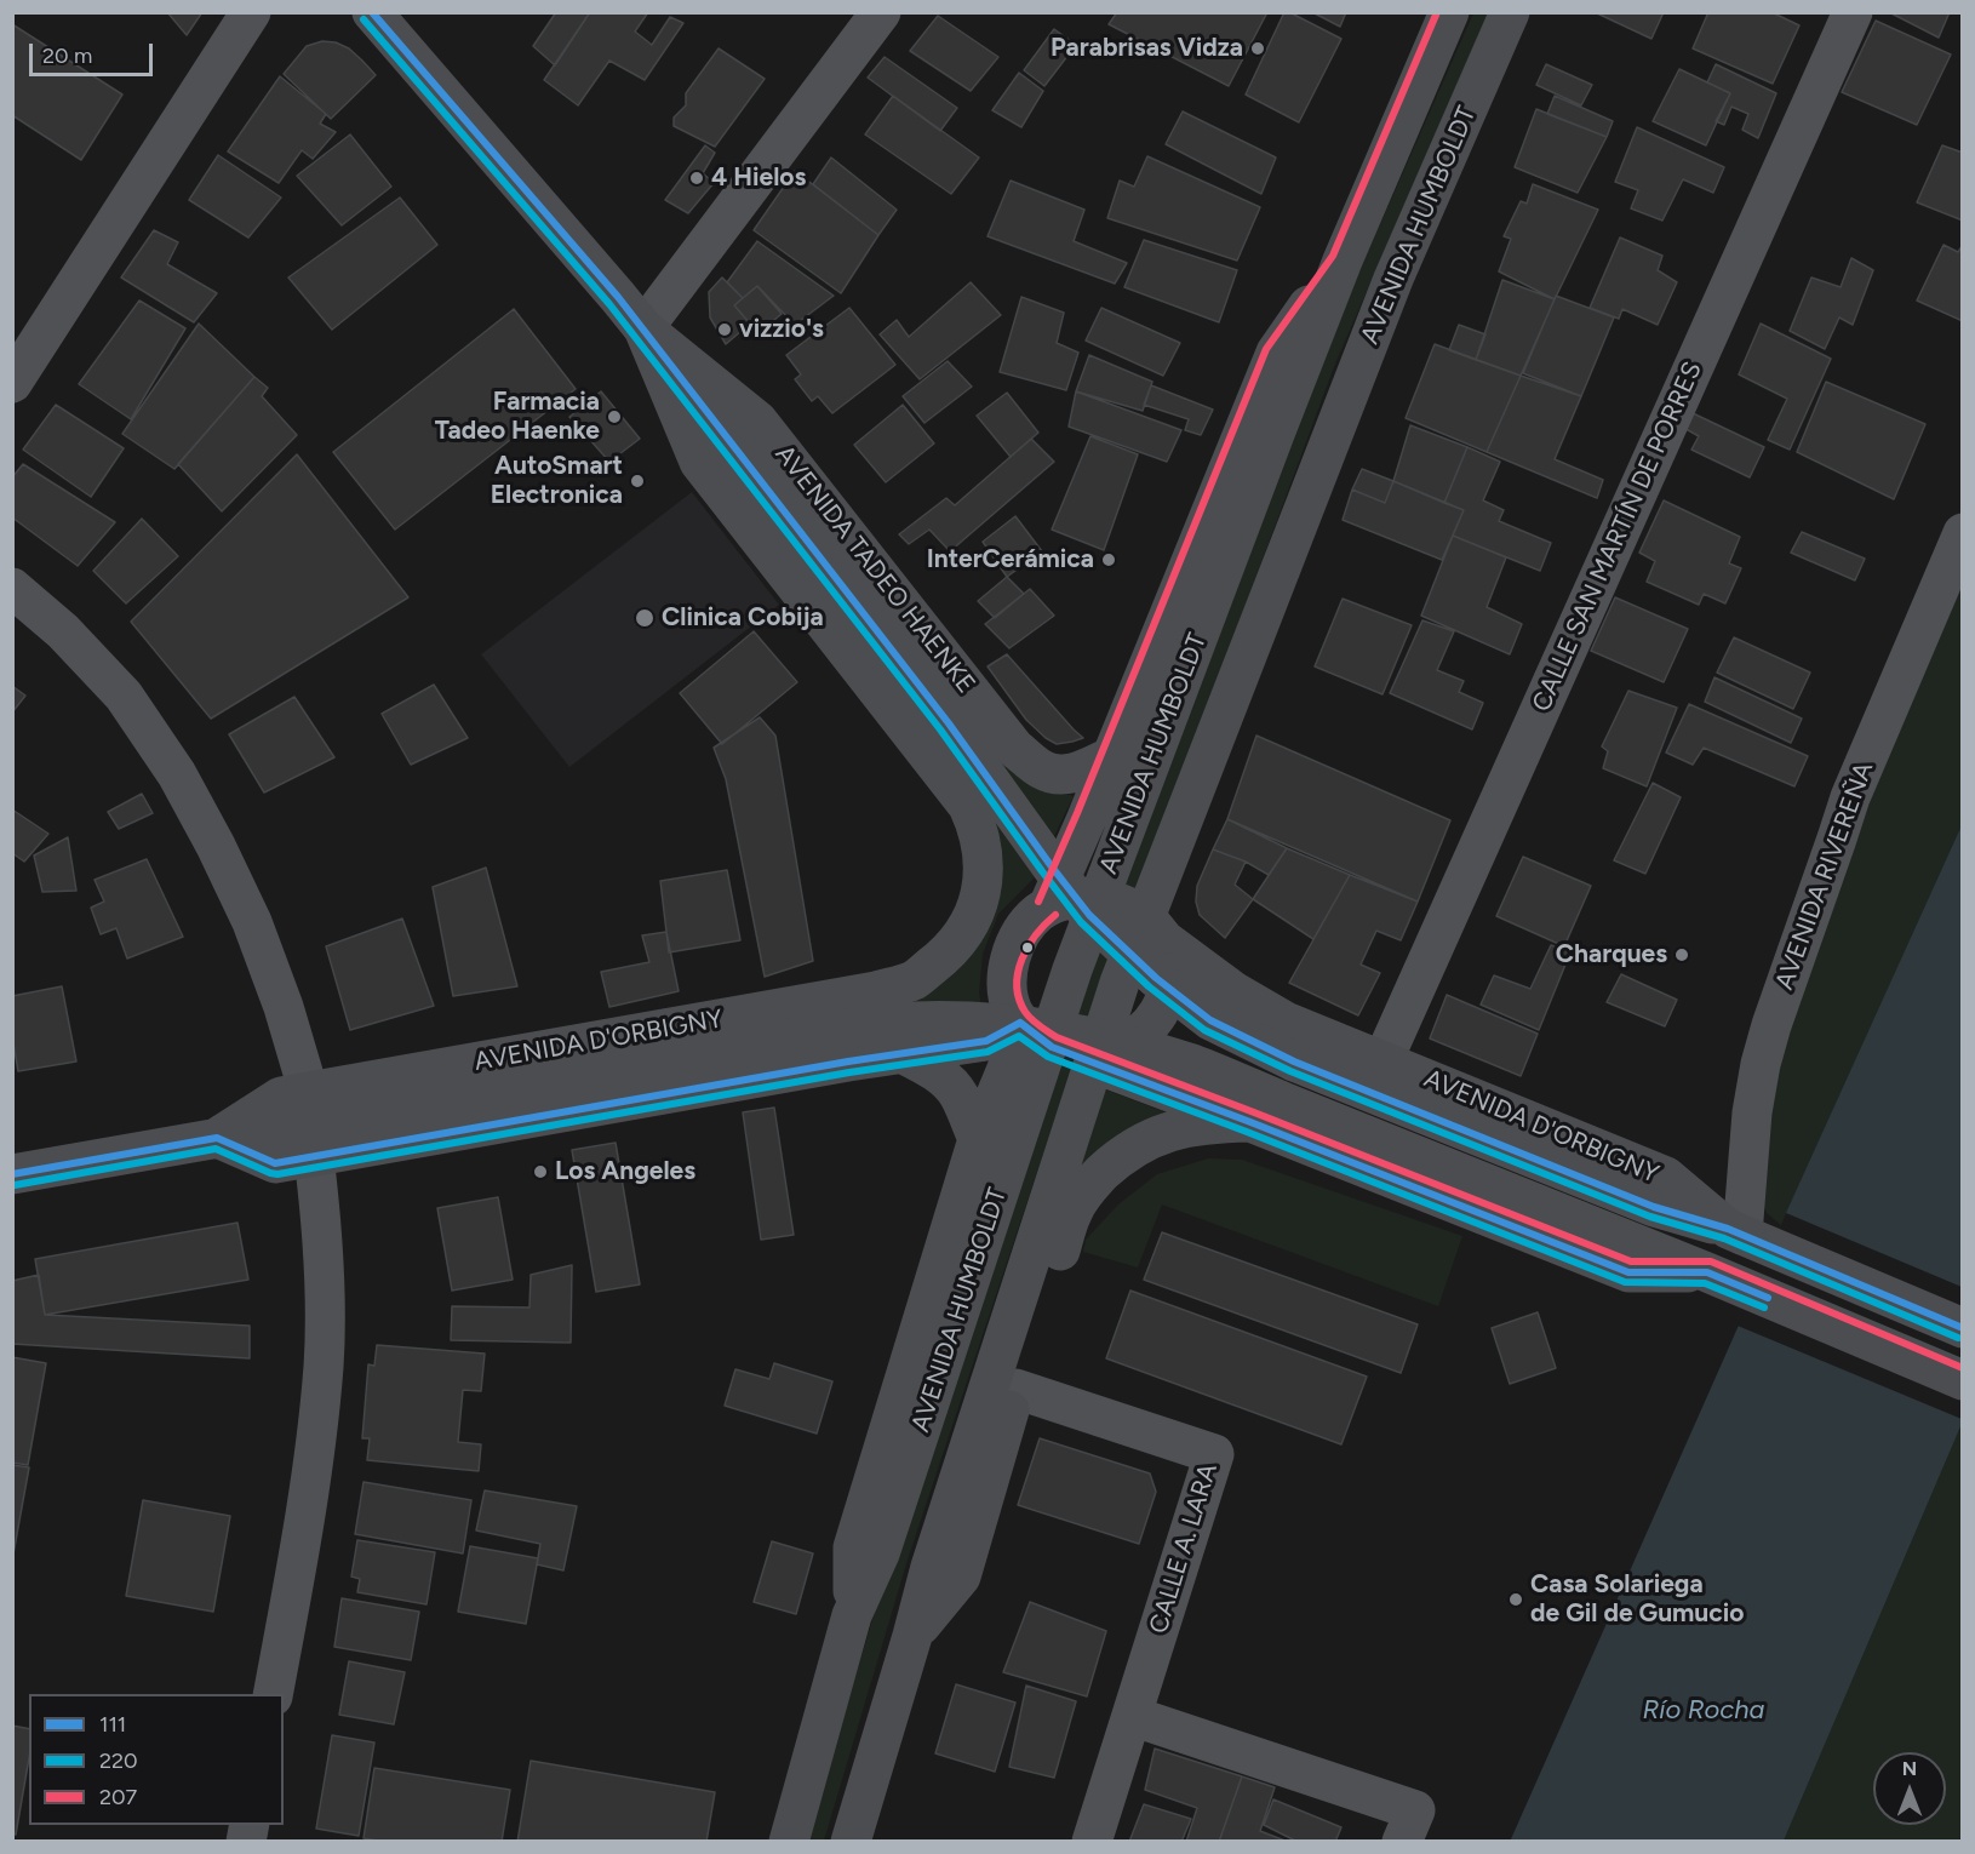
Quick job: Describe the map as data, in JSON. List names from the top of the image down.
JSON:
{
  "streets": {
    "main road": ["AVENIDA HUMBOLDT", "AVENIDA TADEO HAENKE", "AVENIDA D'ORBIGNY"],
    "street": ["CALLE SAN MARTÍN DE PORRES", "AVENIDA RIVEREÑA", "CALLE A. LARA"]
  },
  "crossings": [
    ["CALLE SAN MARTÍN DE PORRES", "AVENIDA D'ORBIGNY"],
    ["AVENIDA TADEO HAENKE", "AVENIDA D'ORBIGNY"],
    ["AVENIDA RIVEREÑA", "AVENIDA D'ORBIGNY"]
  ],
  "water": ["Río Rocha"],
  "places": [
    "Parabrisas Vidza",
    "4 Hielos",
    "vizzio's",
    "Farmacia Tadeo Haenke",
    "AutoSmart Electronica",
    "InterCerámica",
    "Clinica Cobija",
    "Charques",
    "Los Angeles",
    "Casa Solariega de Gil de Gumucio"
  ],
  "lines": ["transit line 111", "transit line 207", "transit line 220"],
  "legend": ["111", "220", "207"],
  "scale_bar": "20 m",
  "north": "top"
}
